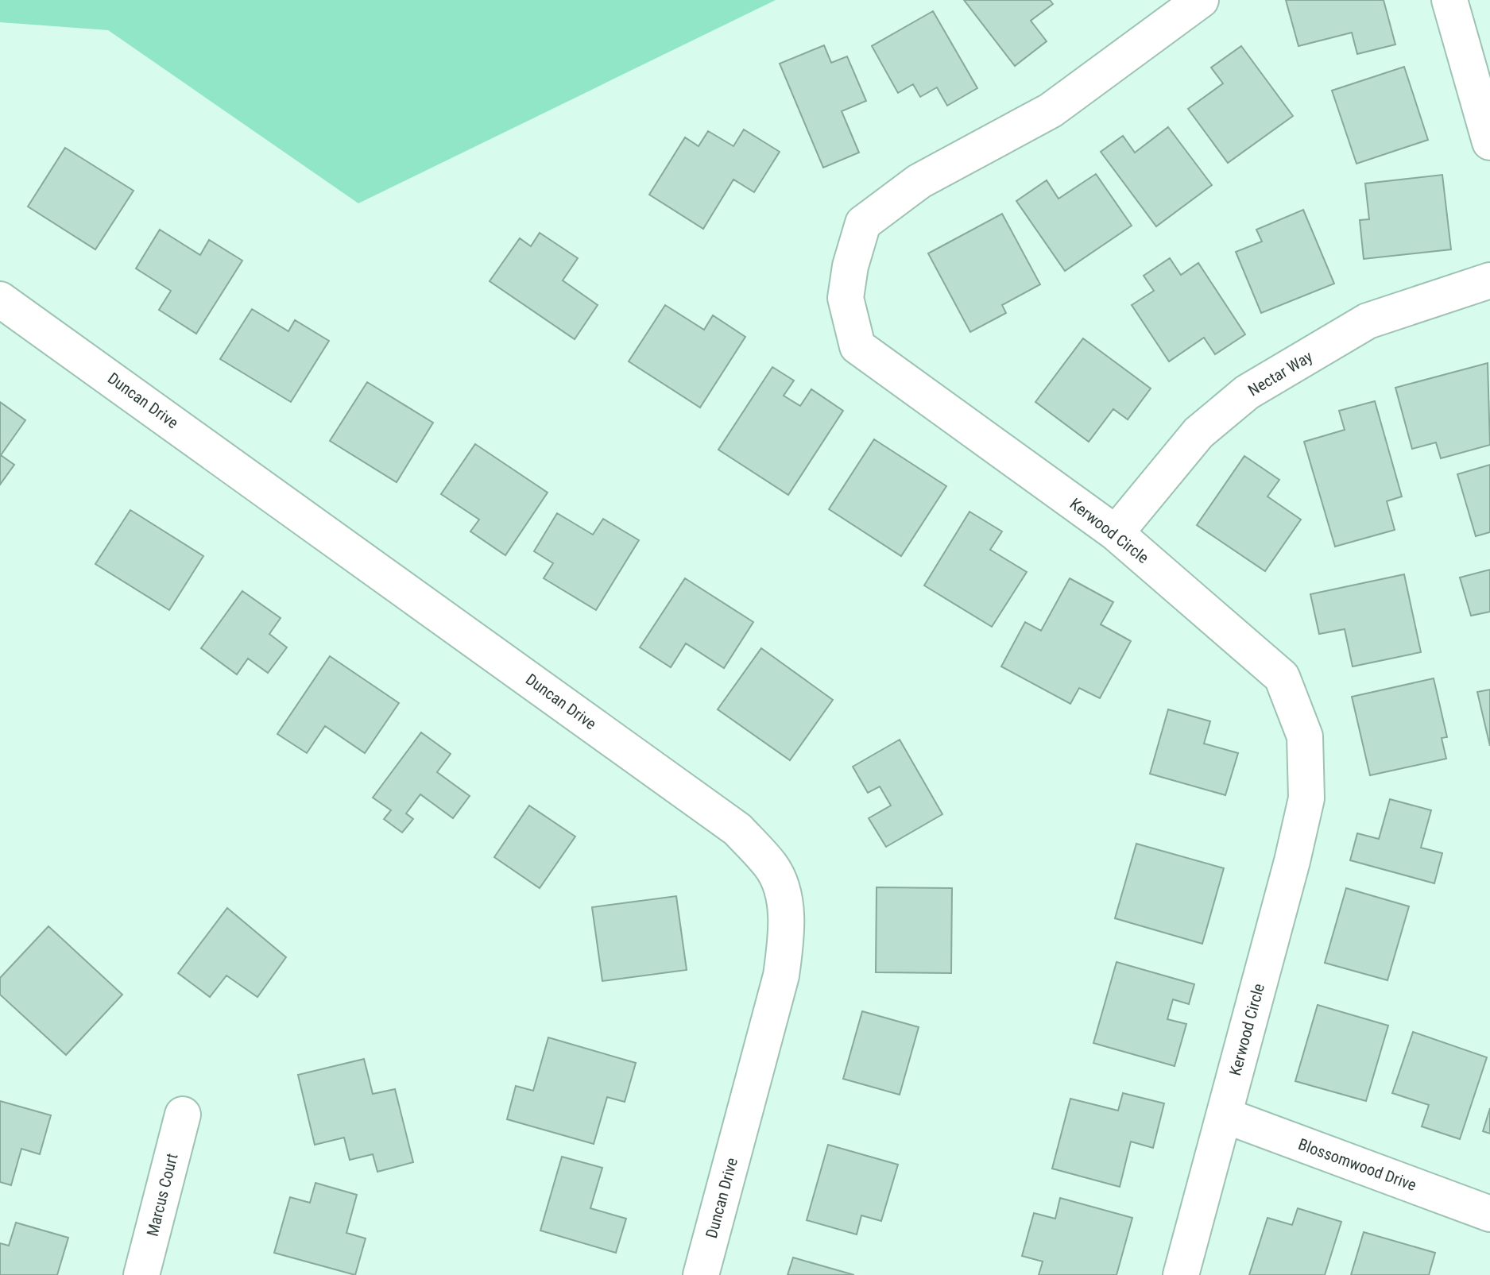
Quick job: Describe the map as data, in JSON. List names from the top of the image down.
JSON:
{
  "streets": {
    "street": [
      "Nectar Way",
      "Duncan Drive",
      "Kerwood Circle",
      "Blossomwood Drive",
      "Marcus Court"
    ]
  },
  "crossings": [
    ["Nectar Way", "Kerwood Circle"],
    ["Kerwood Circle", "Blossomwood Drive"]
  ]
}
